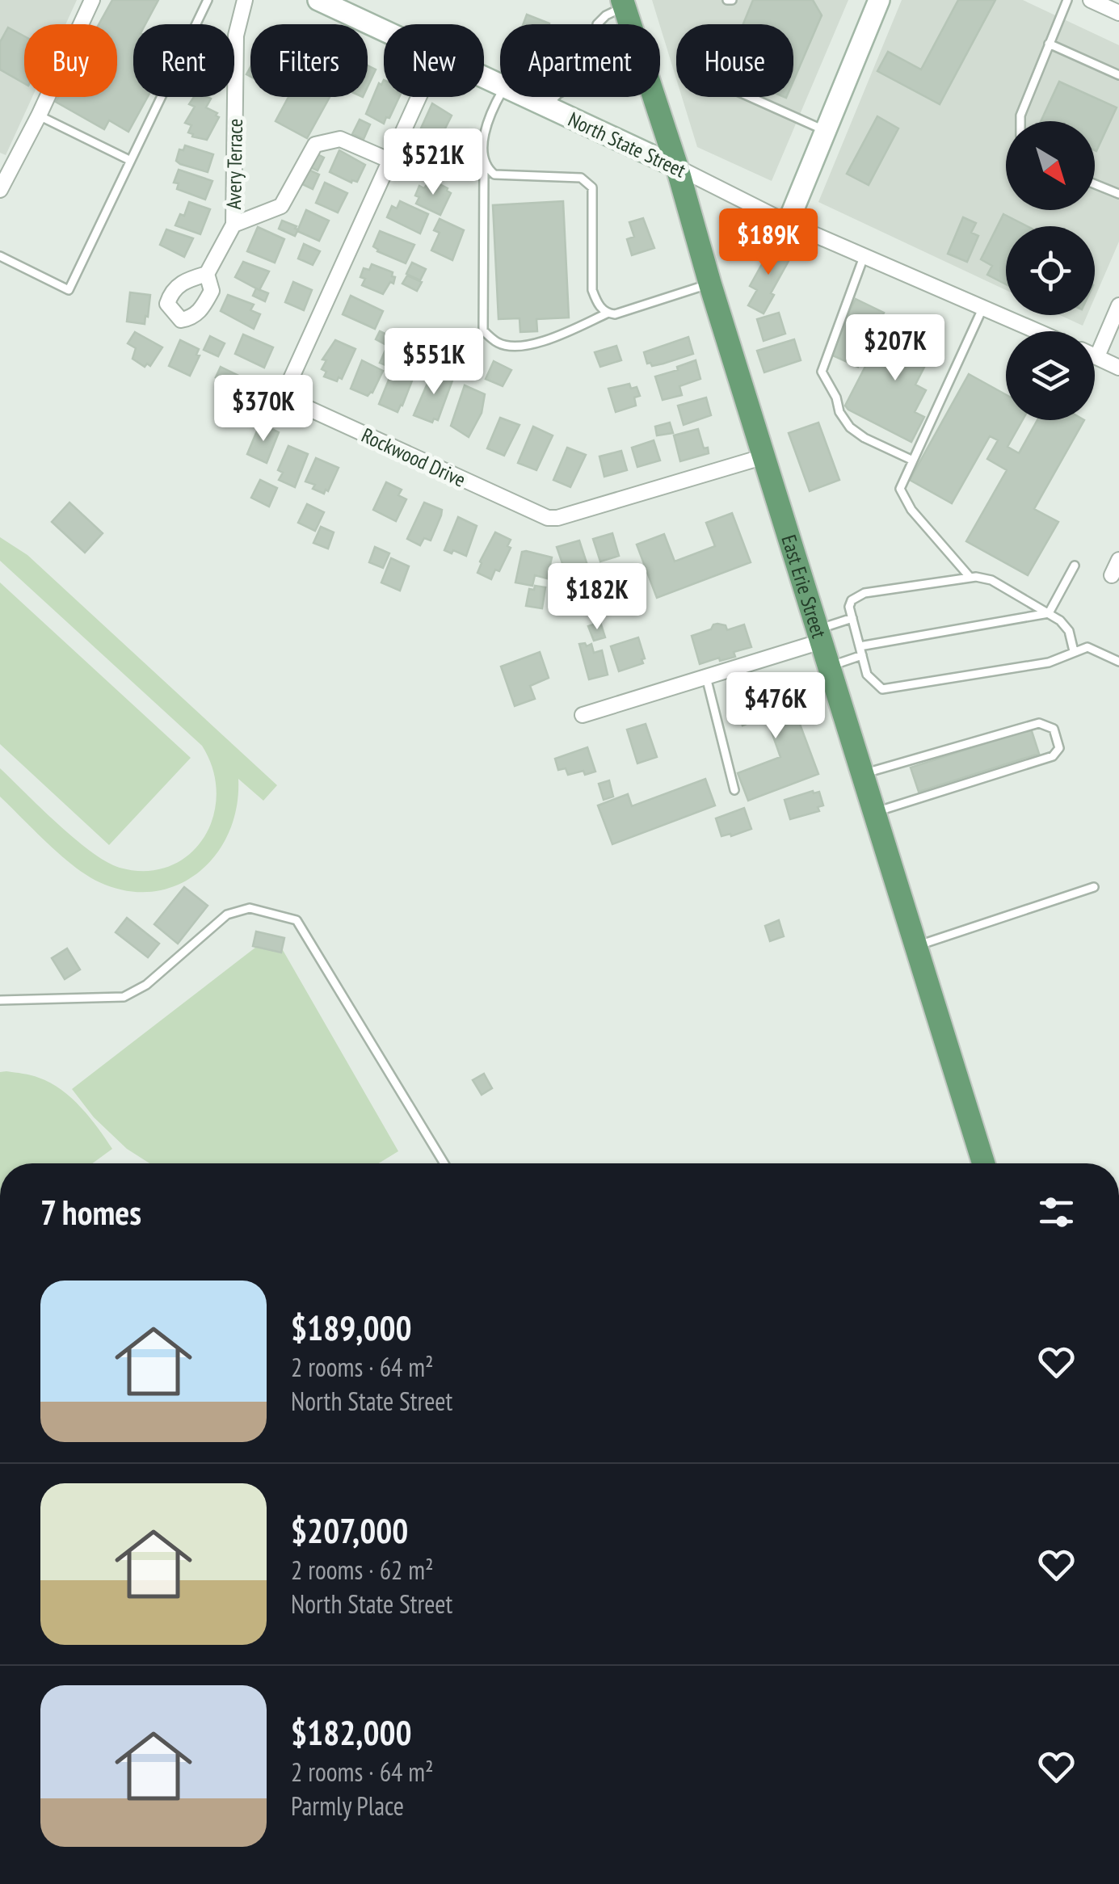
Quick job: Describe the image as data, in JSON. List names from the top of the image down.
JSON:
{
  "streets": {
    "main road": ["North State Street", "East Erie Street"],
    "street": ["Avery Terrace", "Rockwood Drive"]
  },
  "crossings": [
    ["North State Street", "East Erie Street"],
    ["Rockwood Drive", "East Erie Street"]
  ],
  "north": "bottom right",
  "page": {
    "chip": [
      "Buy",
      "Rent",
      "Filters",
      "New",
      "Apartment",
      "House"
    ],
    "price": [
      "$521K",
      "$189K",
      "$207K",
      "$551K",
      "$370K",
      "$182K",
      "$476K"
    ],
    "heading": "7 homes",
    "list": [
      {
        "name": "$189,000",
        "note": "2 rooms · 64 m² · North State Street"
      },
      {
        "name": "$207,000",
        "note": "2 rooms · 62 m² · North State Street"
      },
      {
        "name": "$182,000",
        "note": "2 rooms · 64 m² · Parmly Place"
      }
    ]
  }
}
